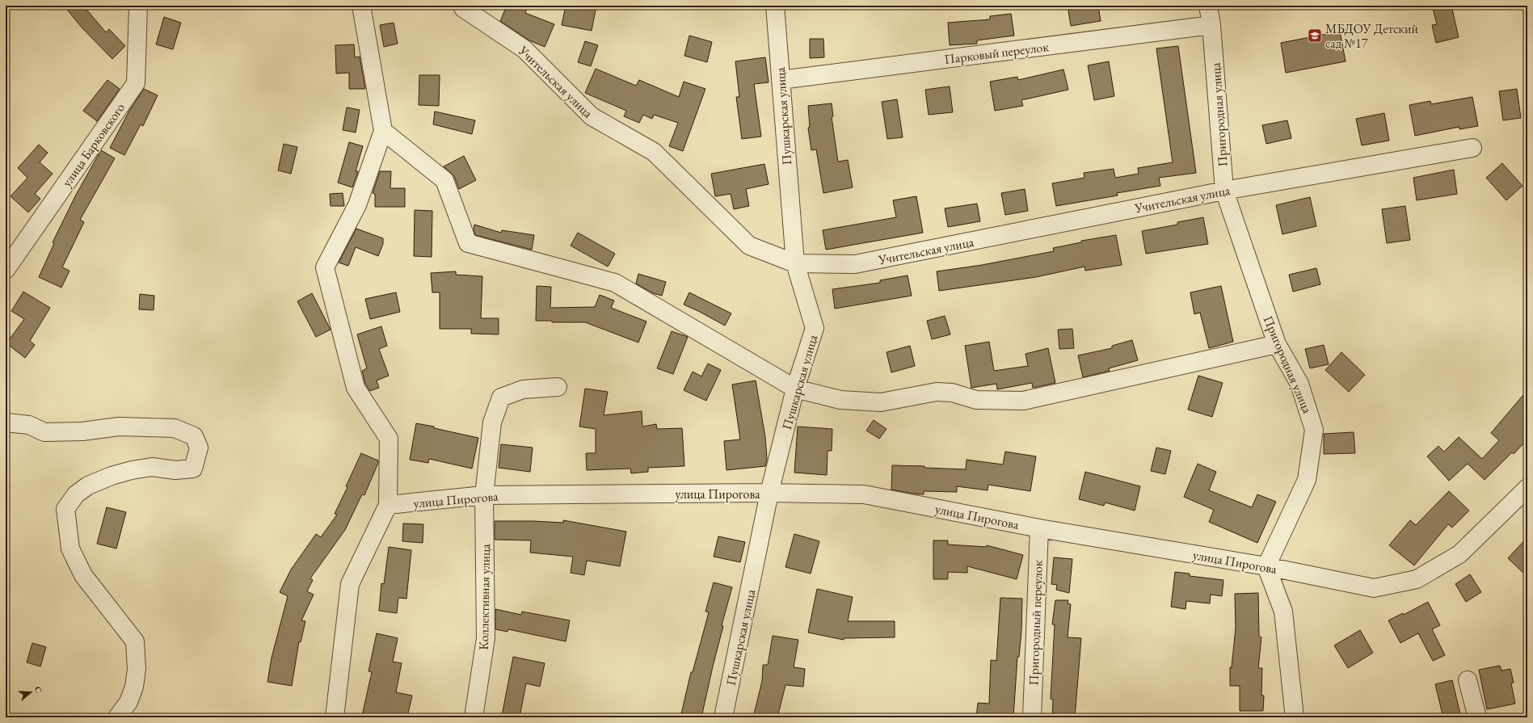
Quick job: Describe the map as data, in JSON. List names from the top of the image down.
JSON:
{
  "streets": {
    "street": [
      "Парковый переулок",
      "Учительская улица",
      "Пригородная улица",
      "Пушкарская улица",
      "улица Барковского",
      "улица Пирогова",
      "Коллективная улица",
      "Пригородный переулок"
    ]
  },
  "crossings": [
    ["Парковый переулок", "Пригородная улица"],
    ["Парковый переулок", "Пушкарская улица"],
    ["Учительская улица", "Пригородная улица"],
    ["Учительская улица", "Пушкарская улица"],
    ["Пригородная улица", "улица Пирогова"],
    ["Пушкарская улица", "улица Пирогова"],
    ["улица Пирогова", "Коллективная улица"],
    ["улица Пирогова", "Пригородный переулок"]
  ],
  "places": {
    "school or university": ["МБДОУ Детский сад №17"]
  },
  "north": "right"
}
